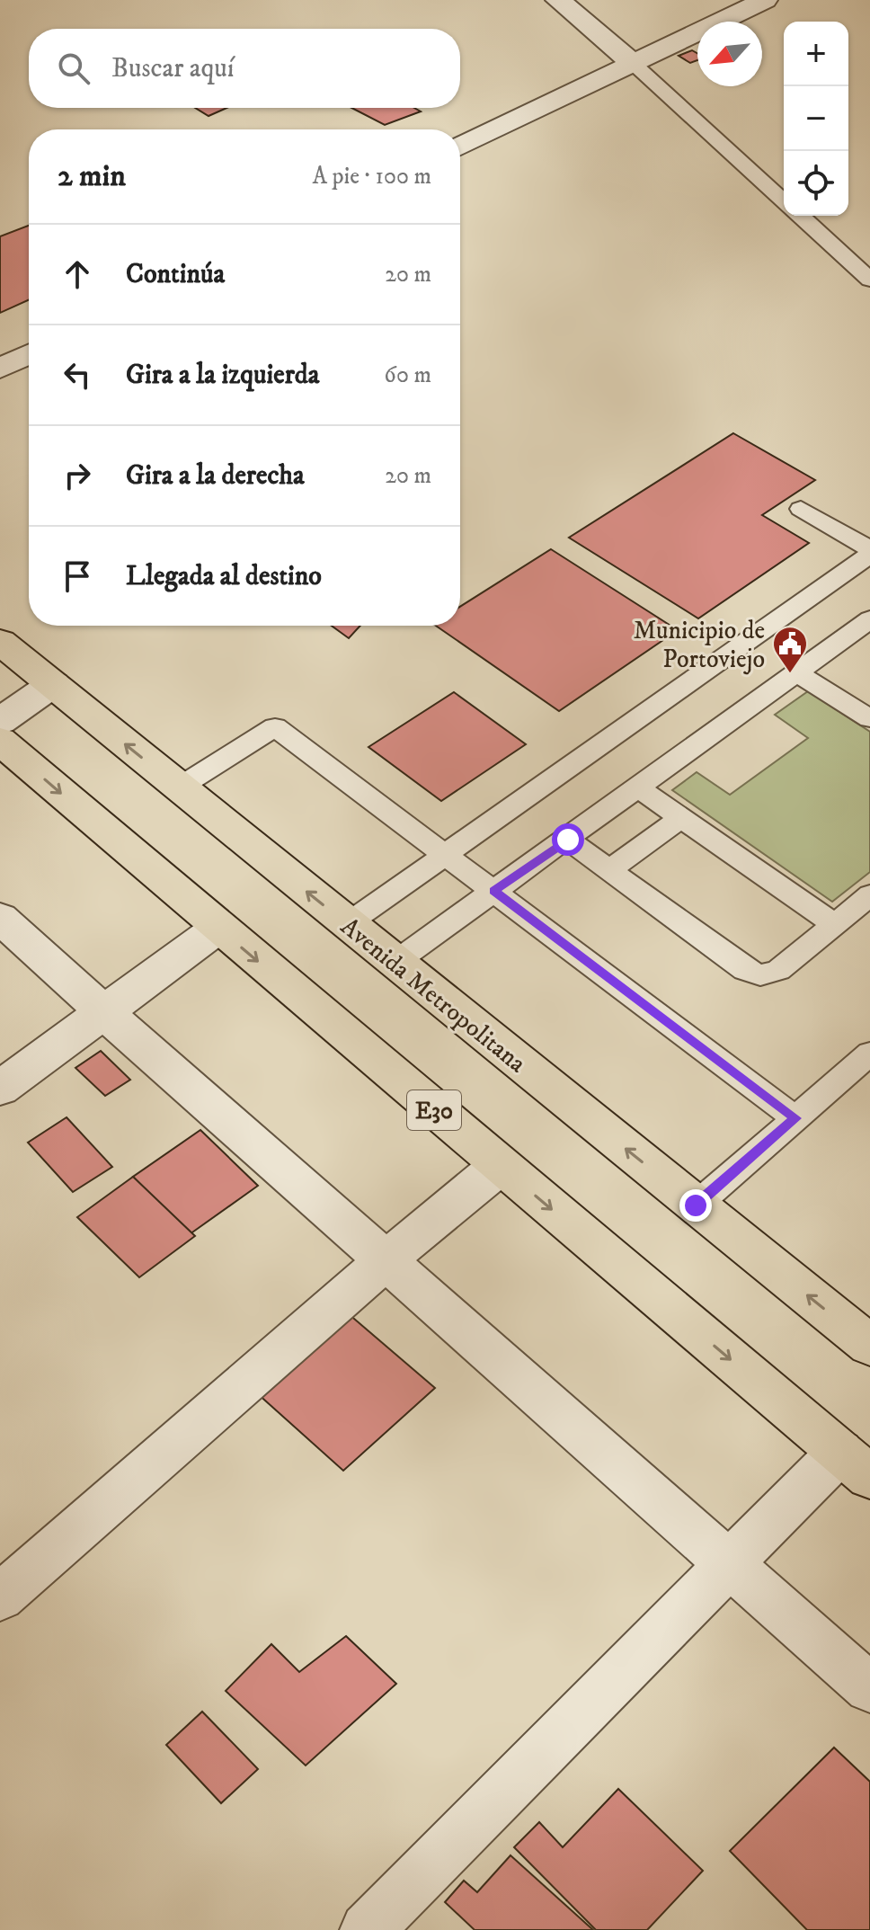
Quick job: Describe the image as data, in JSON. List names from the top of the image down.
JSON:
{
  "streets": {
    "highway": ["Avenida Metropolitana", "E30"]
  },
  "places": {
    "public building": ["Municipio de Portoviejo"]
  },
  "north": "bottom left",
  "page": {
    "map_buttons": ["+", "−"],
    "search": "Buscar aquí",
    "heading": ["2 min", "A pie · 100 m"],
    "list": [
      ["Continúa", "20 m"],
      ["Gira a la izquierda", "60 m"],
      ["Gira a la derecha", "20 m"],
      "Llegada al destino"
    ]
  }
}
